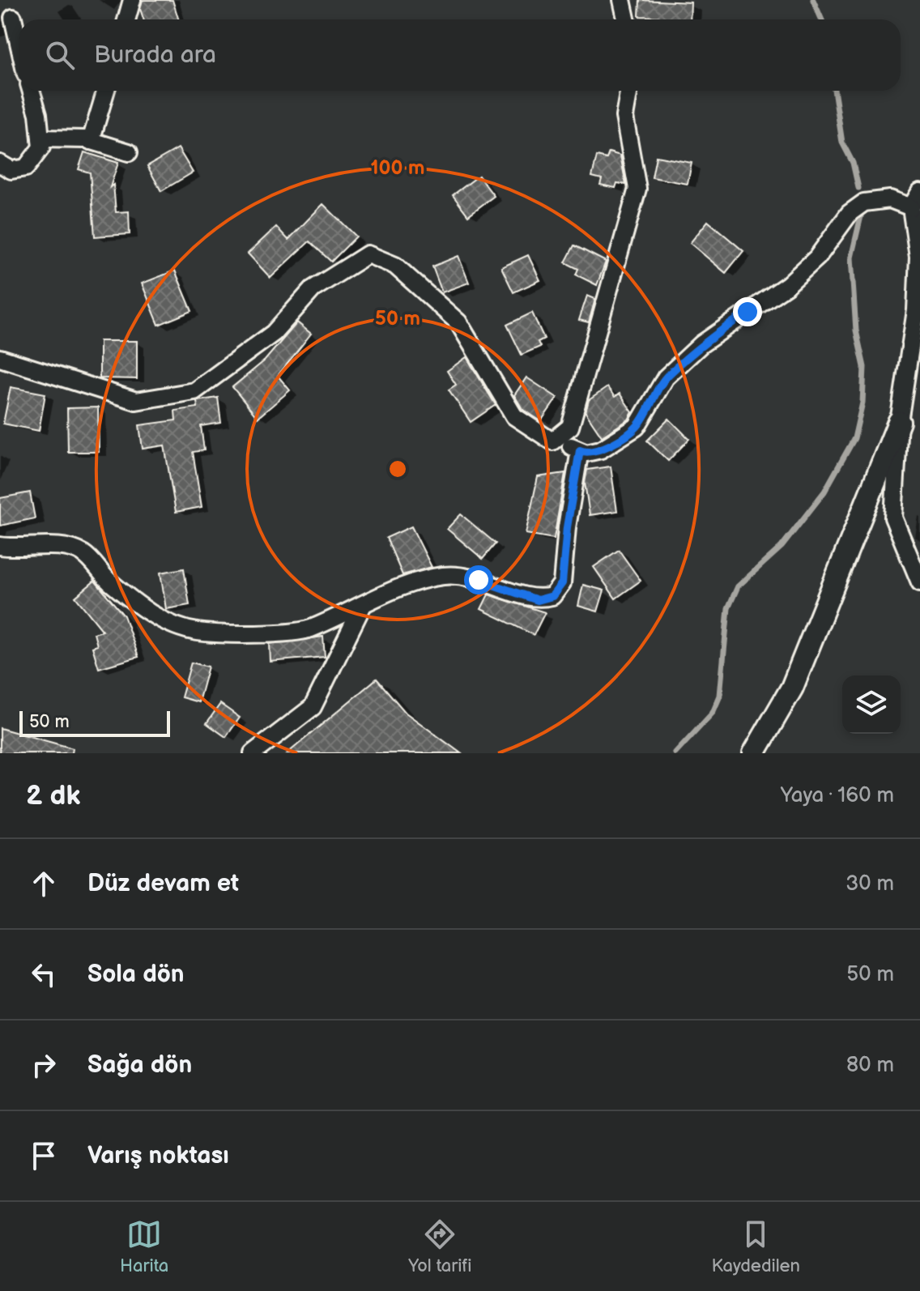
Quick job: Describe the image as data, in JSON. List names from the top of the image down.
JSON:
{
  "scale_bar": "50 m",
  "page": {
    "search": "Burada ara",
    "scale": "50 m",
    "heading": ["2 dk", "Yaya · 160 m"],
    "list": [
      ["Düz devam et", "30 m"],
      ["Sola dön", "50 m"],
      ["Sağa dön", "80 m"],
      "Varış noktası"
    ],
    "nav": ["Harita", "Yol tarifi", "Kaydedilen"]
  },
  "rings": ["100 m", "50 m"]
}
